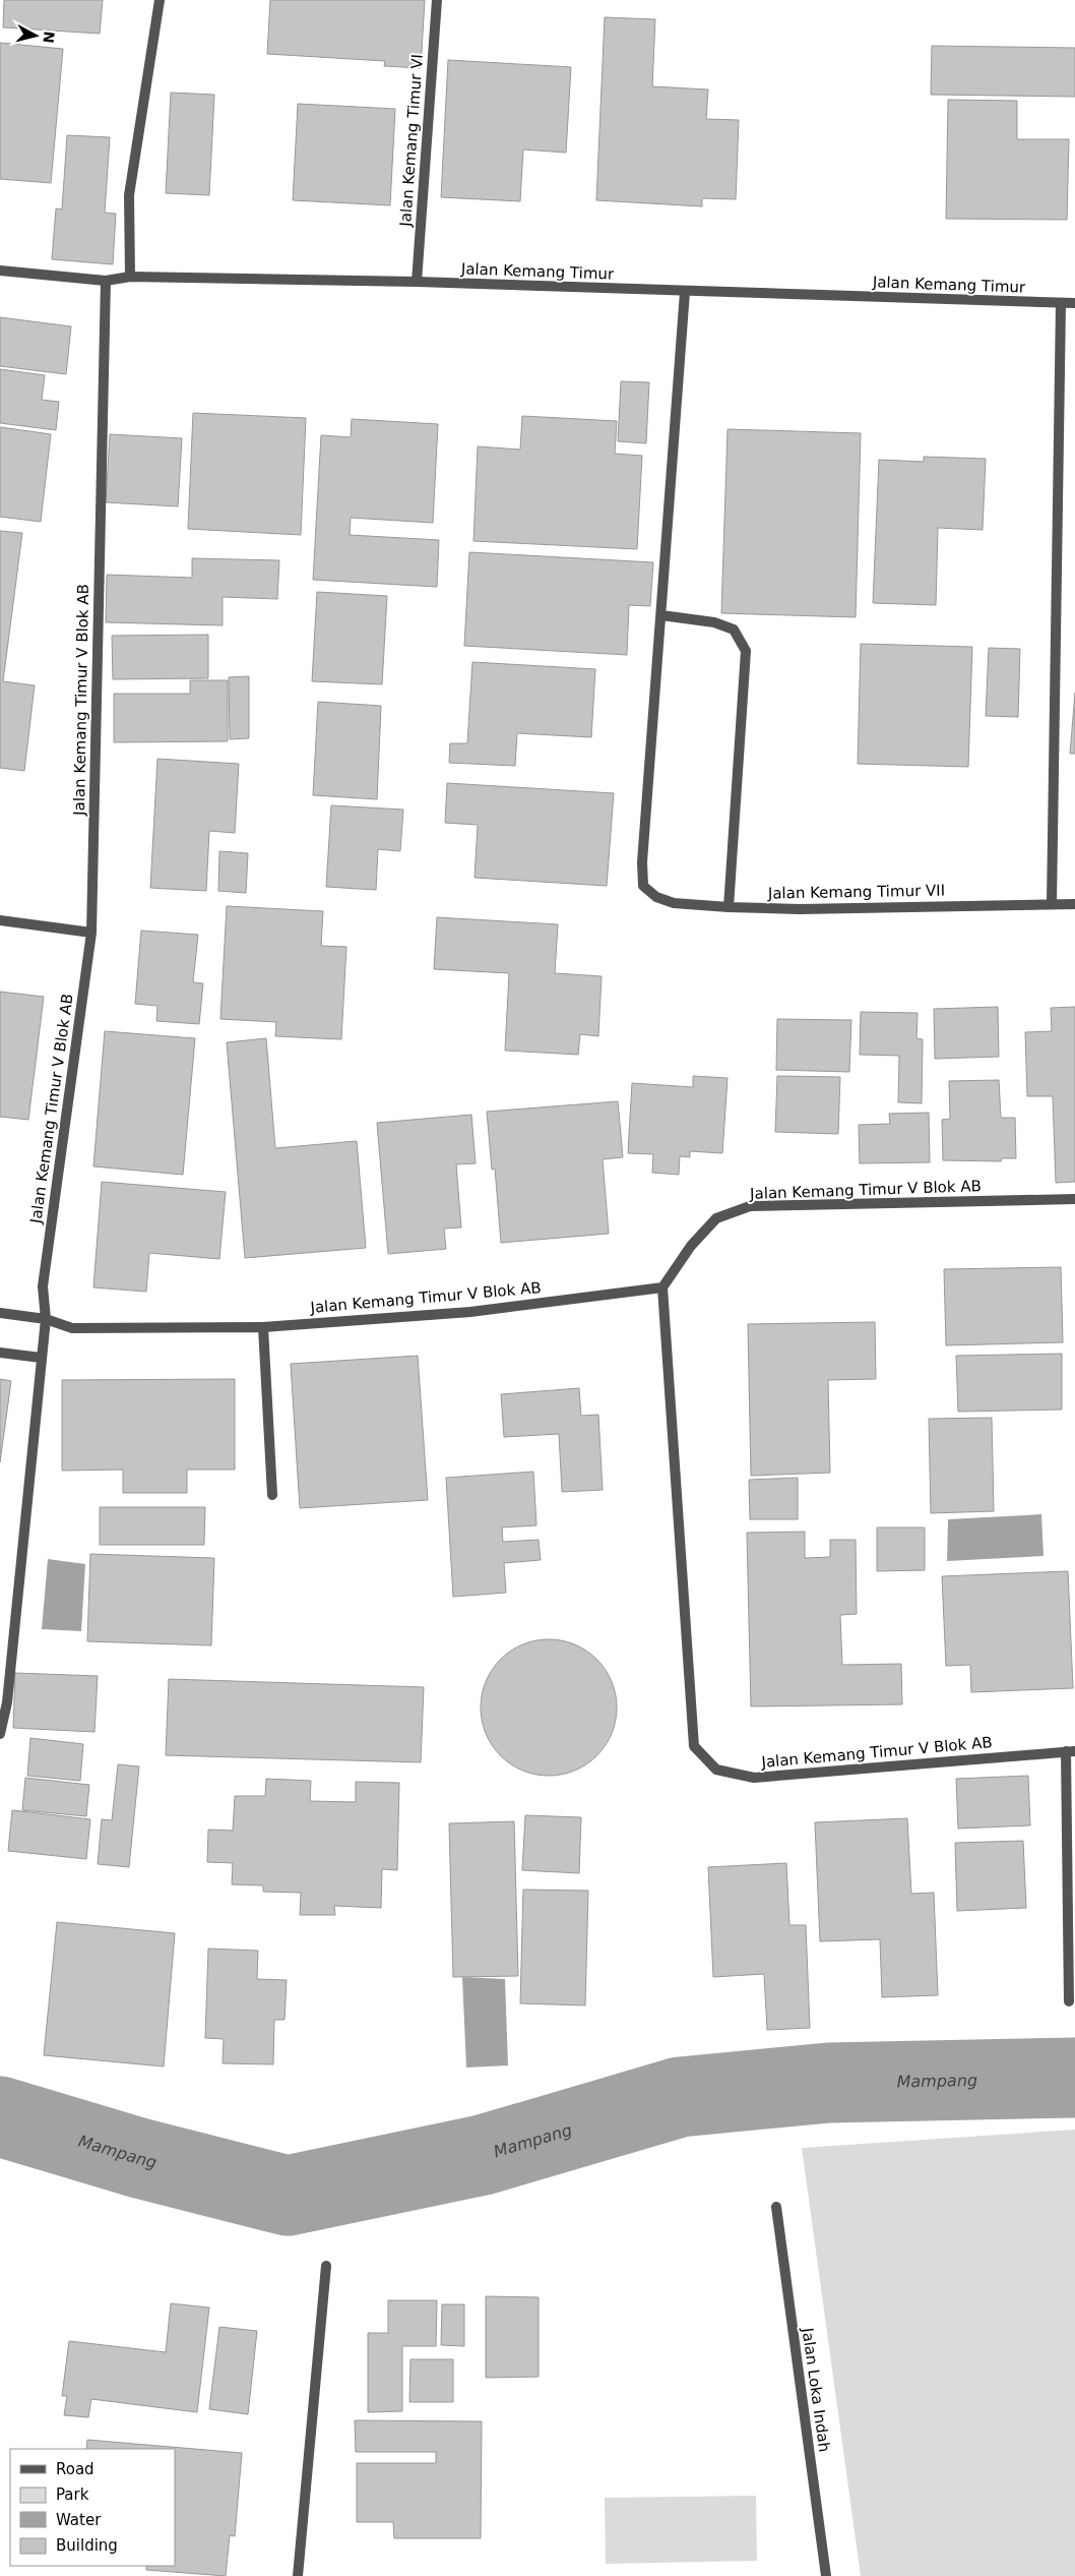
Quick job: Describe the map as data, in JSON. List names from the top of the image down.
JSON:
{
  "streets": {
    "street": [
      "Jalan Kemang Timur VI",
      "Jalan Kemang Timur",
      "Jalan Kemang Timur V Blok AB",
      "Jalan Kemang Timur VII",
      "Jalan Loka Indah"
    ]
  },
  "crossings": [
    ["Jalan Kemang Timur VI", "Jalan Kemang Timur"],
    ["Jalan Kemang Timur", "Jalan Kemang Timur V Blok AB"]
  ],
  "water": ["Mampang"],
  "legend": [
    "Road",
    "Park",
    "Water",
    "Building"
  ],
  "north": "right"
}
